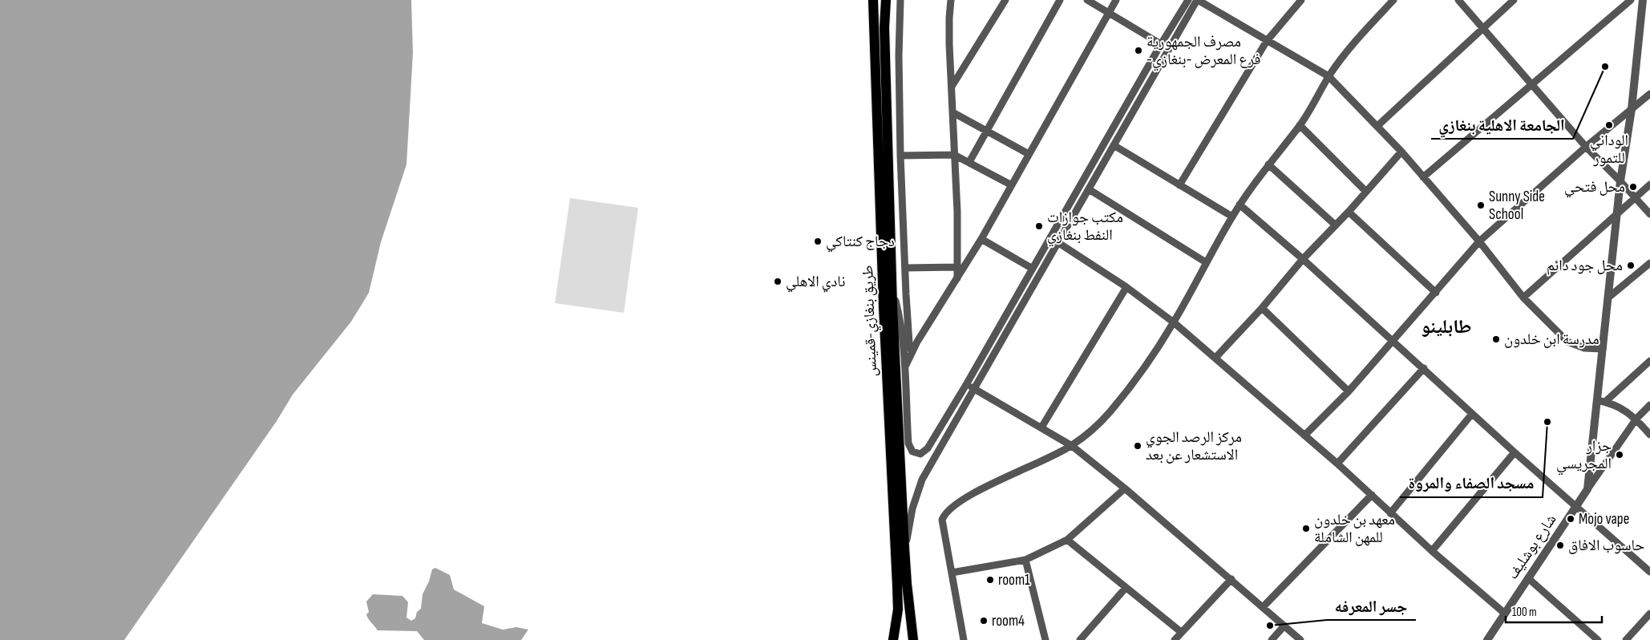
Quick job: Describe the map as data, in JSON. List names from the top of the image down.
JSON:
{
  "streets": {
    "main road": ["طريق بنغازي-قمينس"],
    "street": ["شارع بوشليف"]
  },
  "districts": ["طابلينو"],
  "places": [
    "مصرف الجمهورية -فرع المعرض -بنغازي",
    "الجامعة الاهلية بنغازي",
    "الوداني للتمور",
    "محل فتحي",
    "Sunny Side School",
    "مكتب جوازات النفط بنغازي",
    "دجاج كنتاكي",
    "محل جود دائم",
    "نادي الاهلي",
    "مدرسة ابن خلدون",
    "مسجد الصفاء والمروة",
    "مركز الرصد الجوي الاستشعار عن بعد",
    "جزار المجريسي",
    "Mojo vape",
    "معهد بن خلدون للمهن الشاملة",
    "حاسوب الافاق",
    "room1",
    "room4",
    "جسر المعرفه"
  ],
  "scale_bar": "100 m"
}
